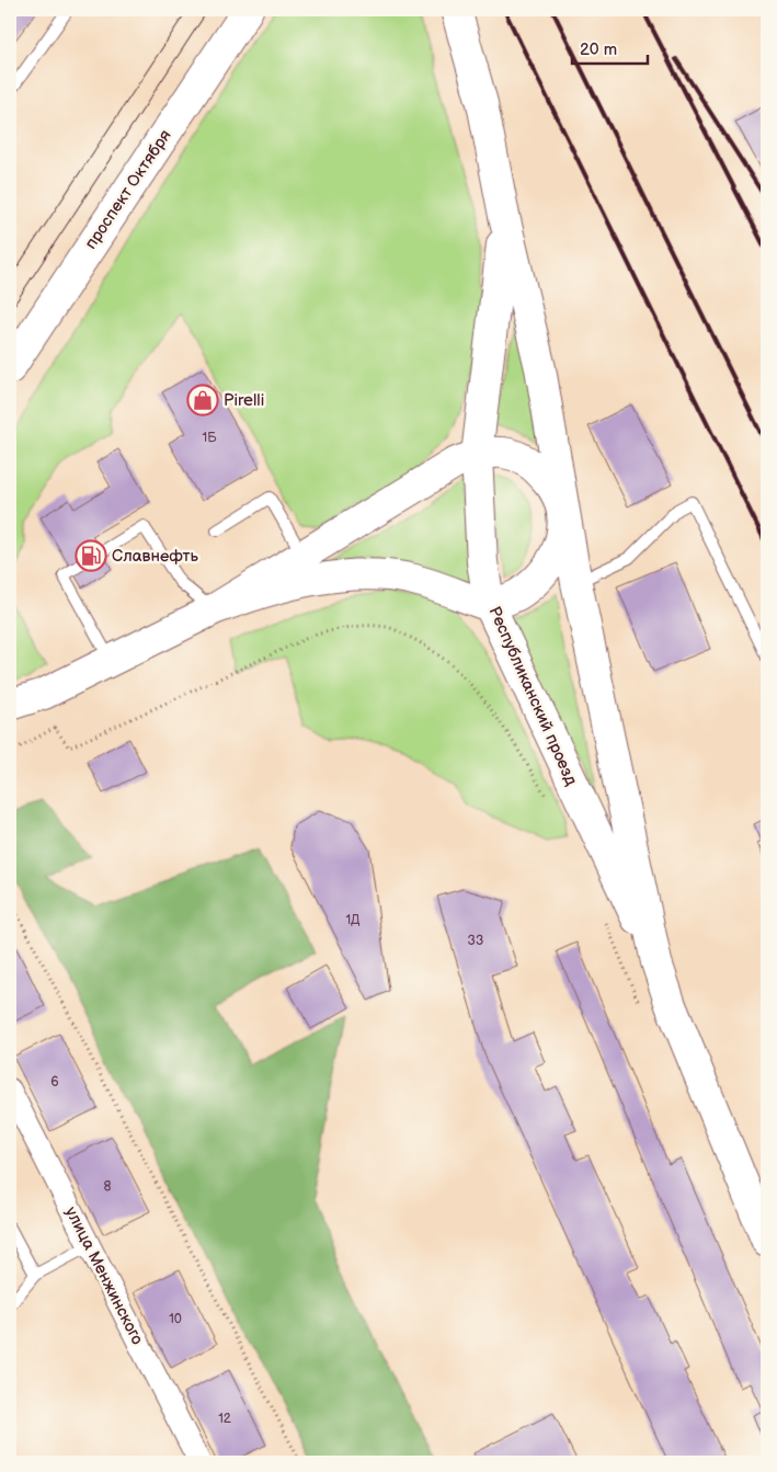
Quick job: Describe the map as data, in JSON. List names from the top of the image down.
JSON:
{
  "streets": {
    "main road": ["проспект Октября", "Республиканский проезд"],
    "street": ["улица Менжинского"]
  },
  "places": {
    "shop": ["Pirelli"],
    "fuel station": ["Славнефть"]
  },
  "house_numbers": [
    "1Б",
    "1Д",
    "33",
    "6",
    "8",
    "10",
    "12"
  ],
  "scale_bar": "20 m"
}
